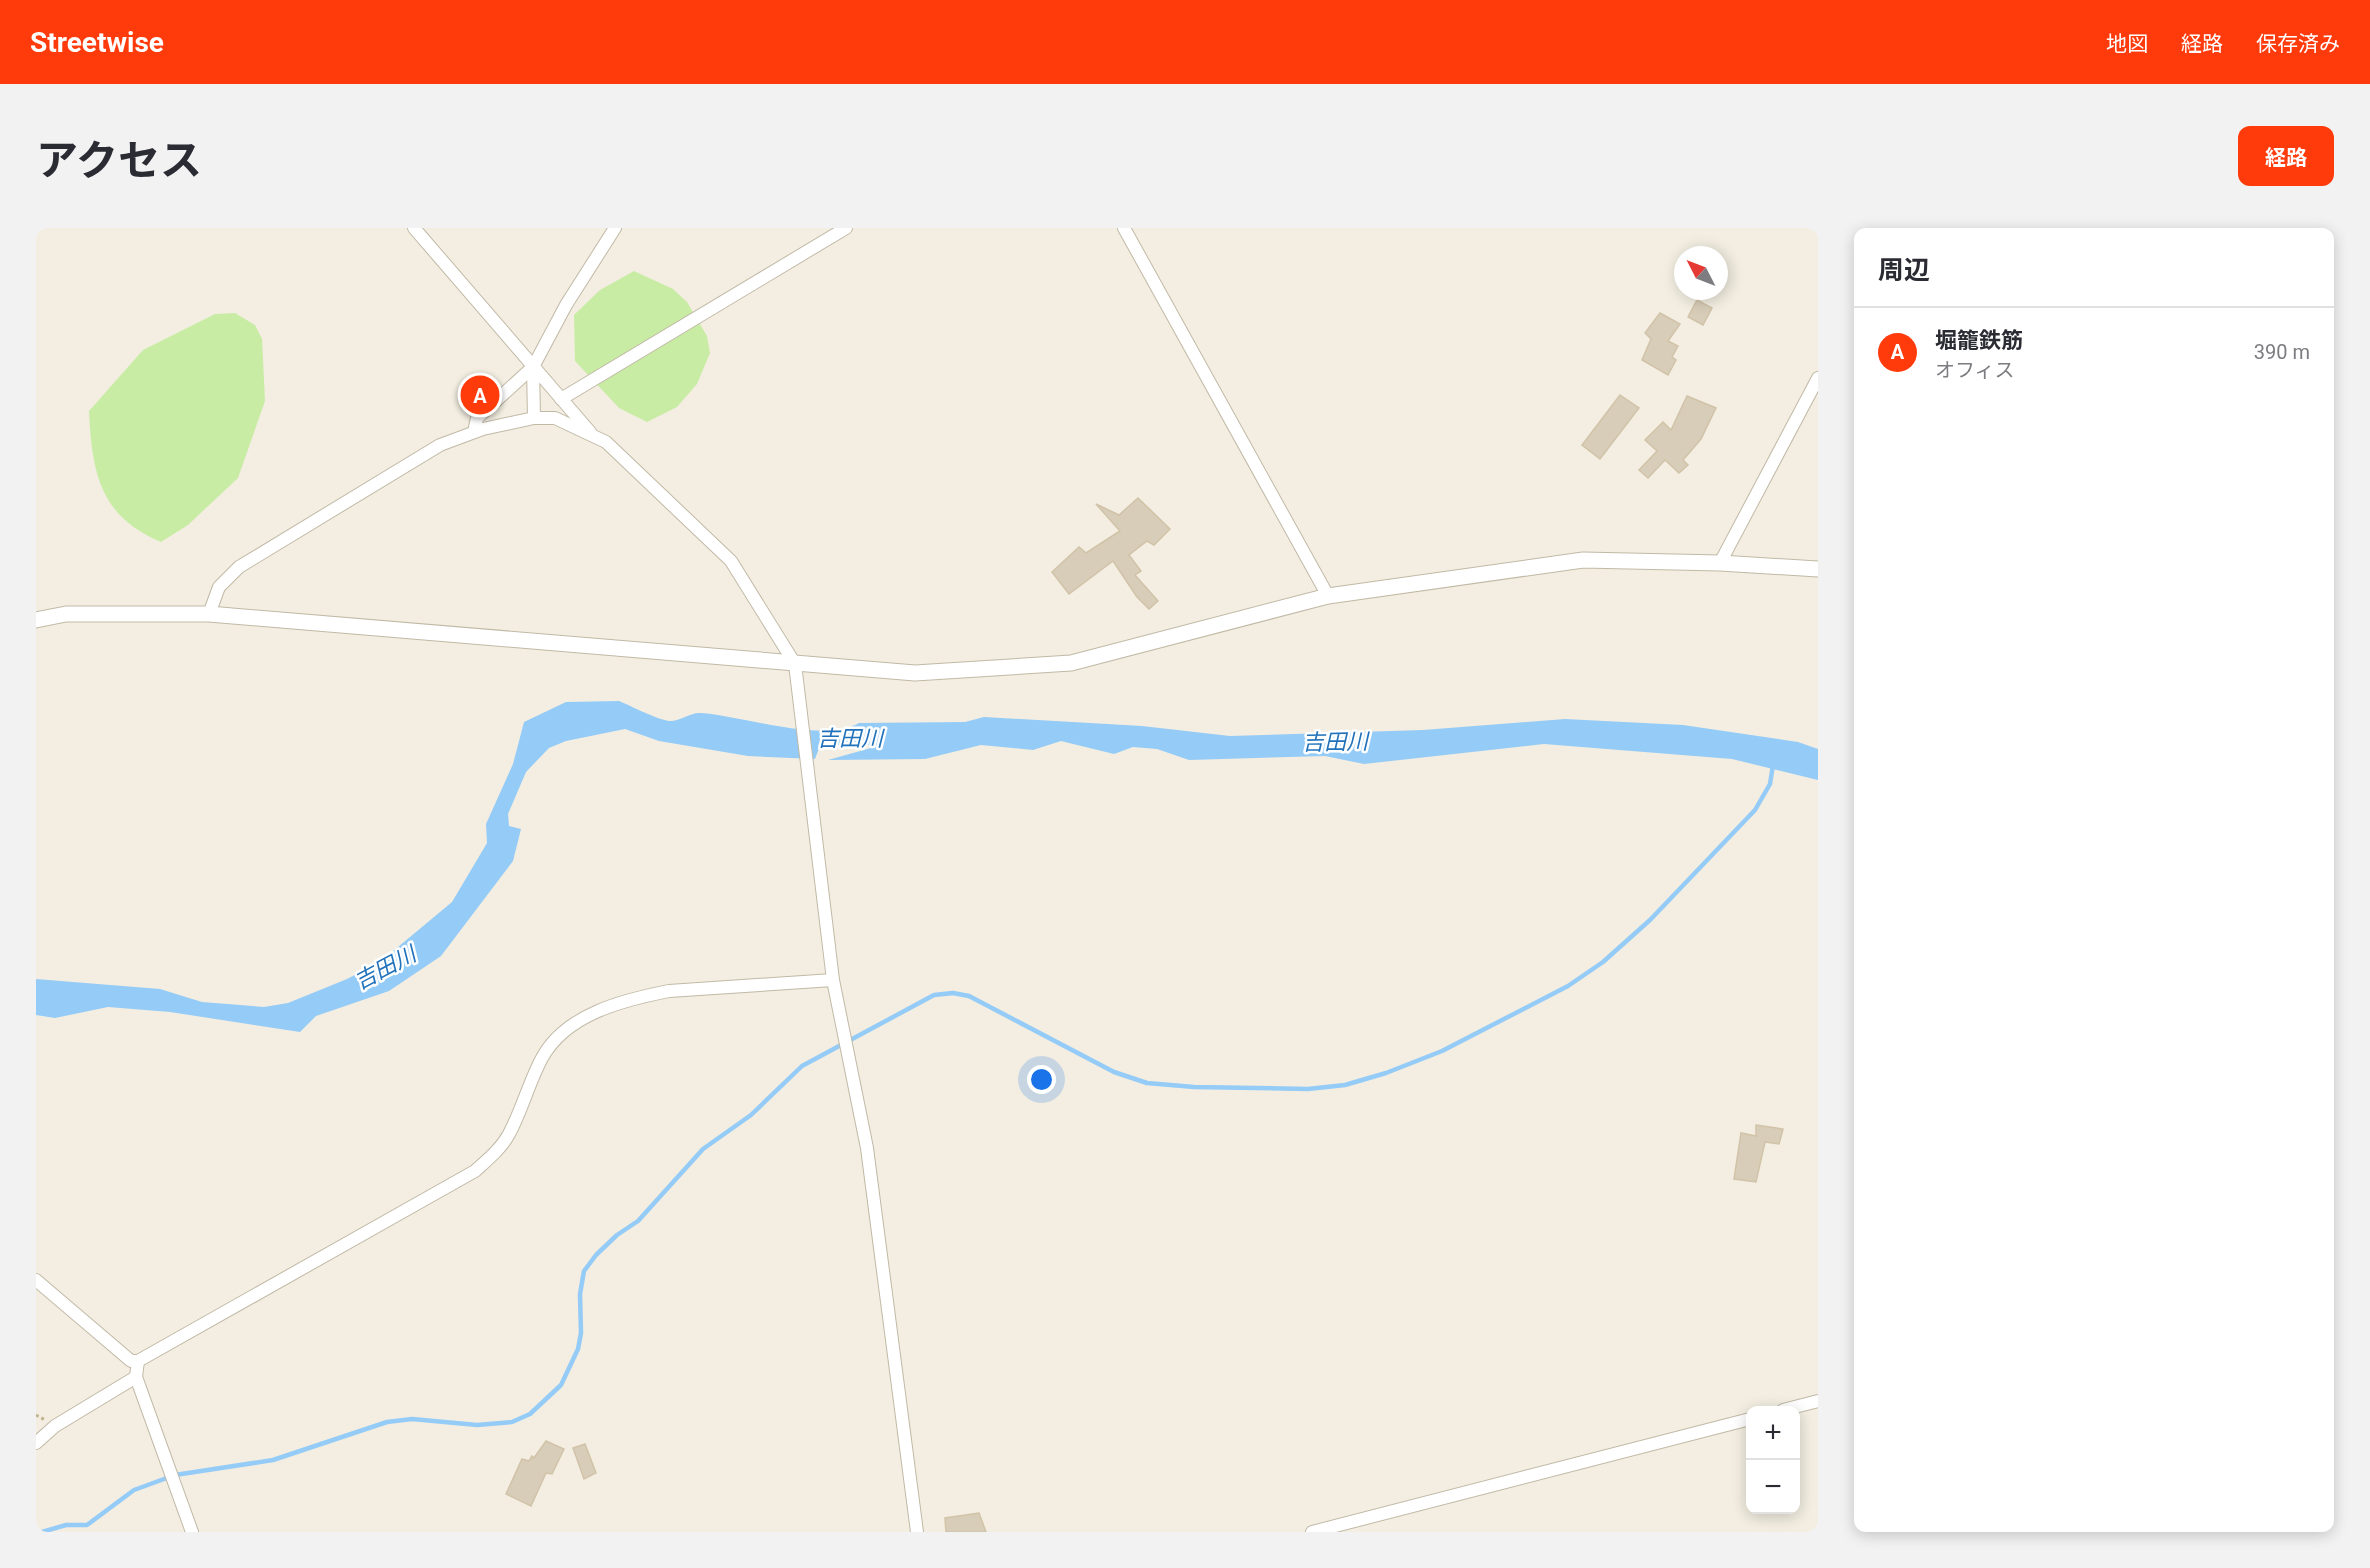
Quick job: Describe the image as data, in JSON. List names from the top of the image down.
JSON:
{
  "water": ["吉田川"],
  "north": "top left",
  "page": {
    "header": "Streetwise",
    "nav": ["地図", "経路", "保存済み"],
    "title": "アクセス",
    "buttons": "経路",
    "heading": "周辺",
    "list": [
      {
        "mark": "A",
        "name": "堀籠鉄筋",
        "note": "オフィス",
        "value": "390 m"
      }
    ],
    "pins": "A",
    "map_buttons": ["+", "−"]
  }
}
